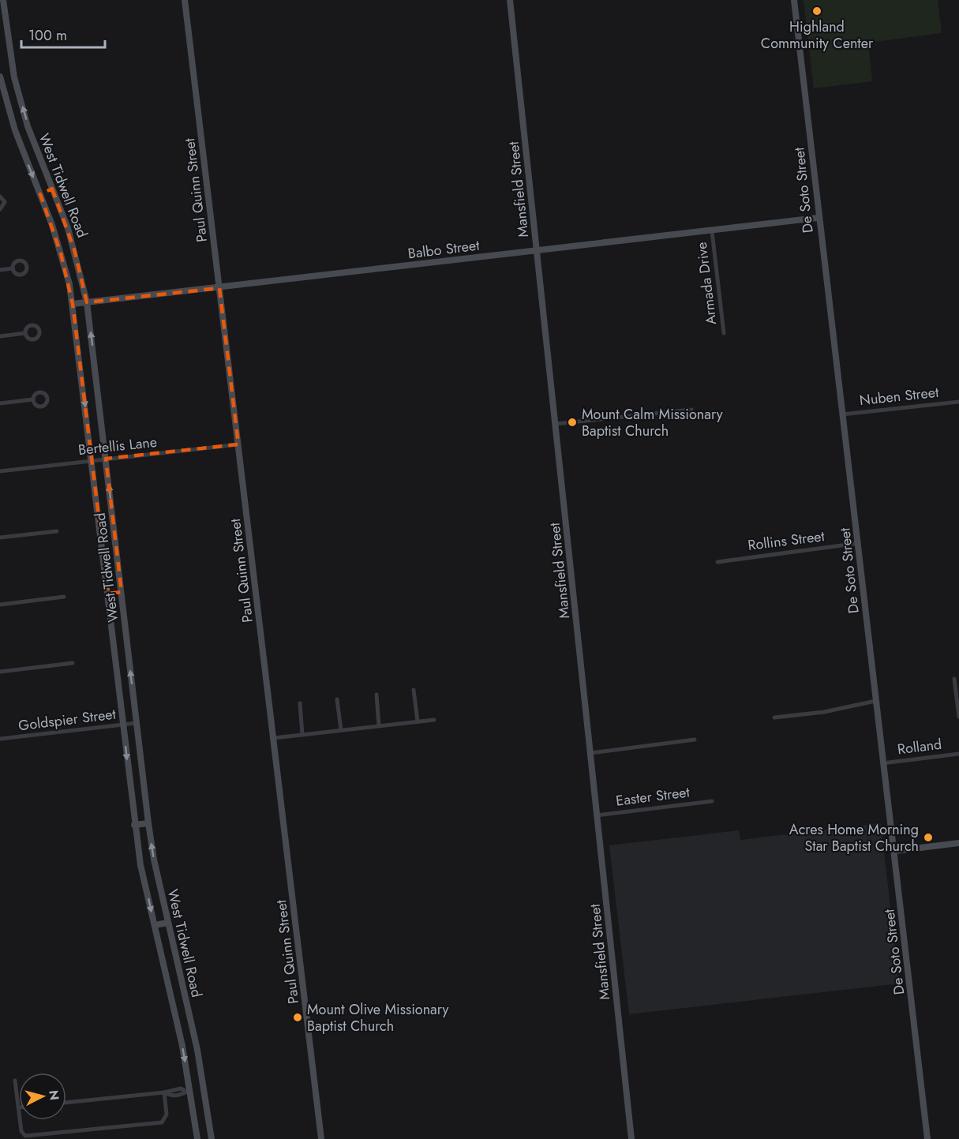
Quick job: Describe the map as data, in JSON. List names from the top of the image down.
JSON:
{
  "streets": {
    "street": [
      "West Tidwell Road",
      "Mansfield Street",
      "Paul Quinn Street",
      "De Soto Street",
      "Balbo Street",
      "Armada Drive",
      "Nuben Street",
      "Bertellis Lane",
      "Rollins Street",
      "Goldspier Street",
      "Rolland",
      "Easter Street"
    ]
  },
  "crossings": [
    ["West Tidwell Road", "Balbo Street"],
    ["West Tidwell Road", "Bertellis Lane"],
    ["West Tidwell Road", "Goldspier Street"],
    ["Mansfield Street", "Balbo Street"],
    ["Mansfield Street", "Easter Street"],
    ["Paul Quinn Street", "Balbo Street"],
    ["Paul Quinn Street", "Bertellis Lane"],
    ["De Soto Street", "Balbo Street"],
    ["De Soto Street", "Nuben Street"],
    ["De Soto Street", "Rollins Street"],
    ["De Soto Street", "Rolland"],
    ["Balbo Street", "Armada Drive"]
  ],
  "places": [
    "Highland Community Center",
    "Mount Calm Missionary Baptist Church",
    "Acres Home Morning Star Baptist Church",
    "Mount Olive Missionary Baptist Church"
  ],
  "scale_bar": "100 m",
  "north": "right"
}
